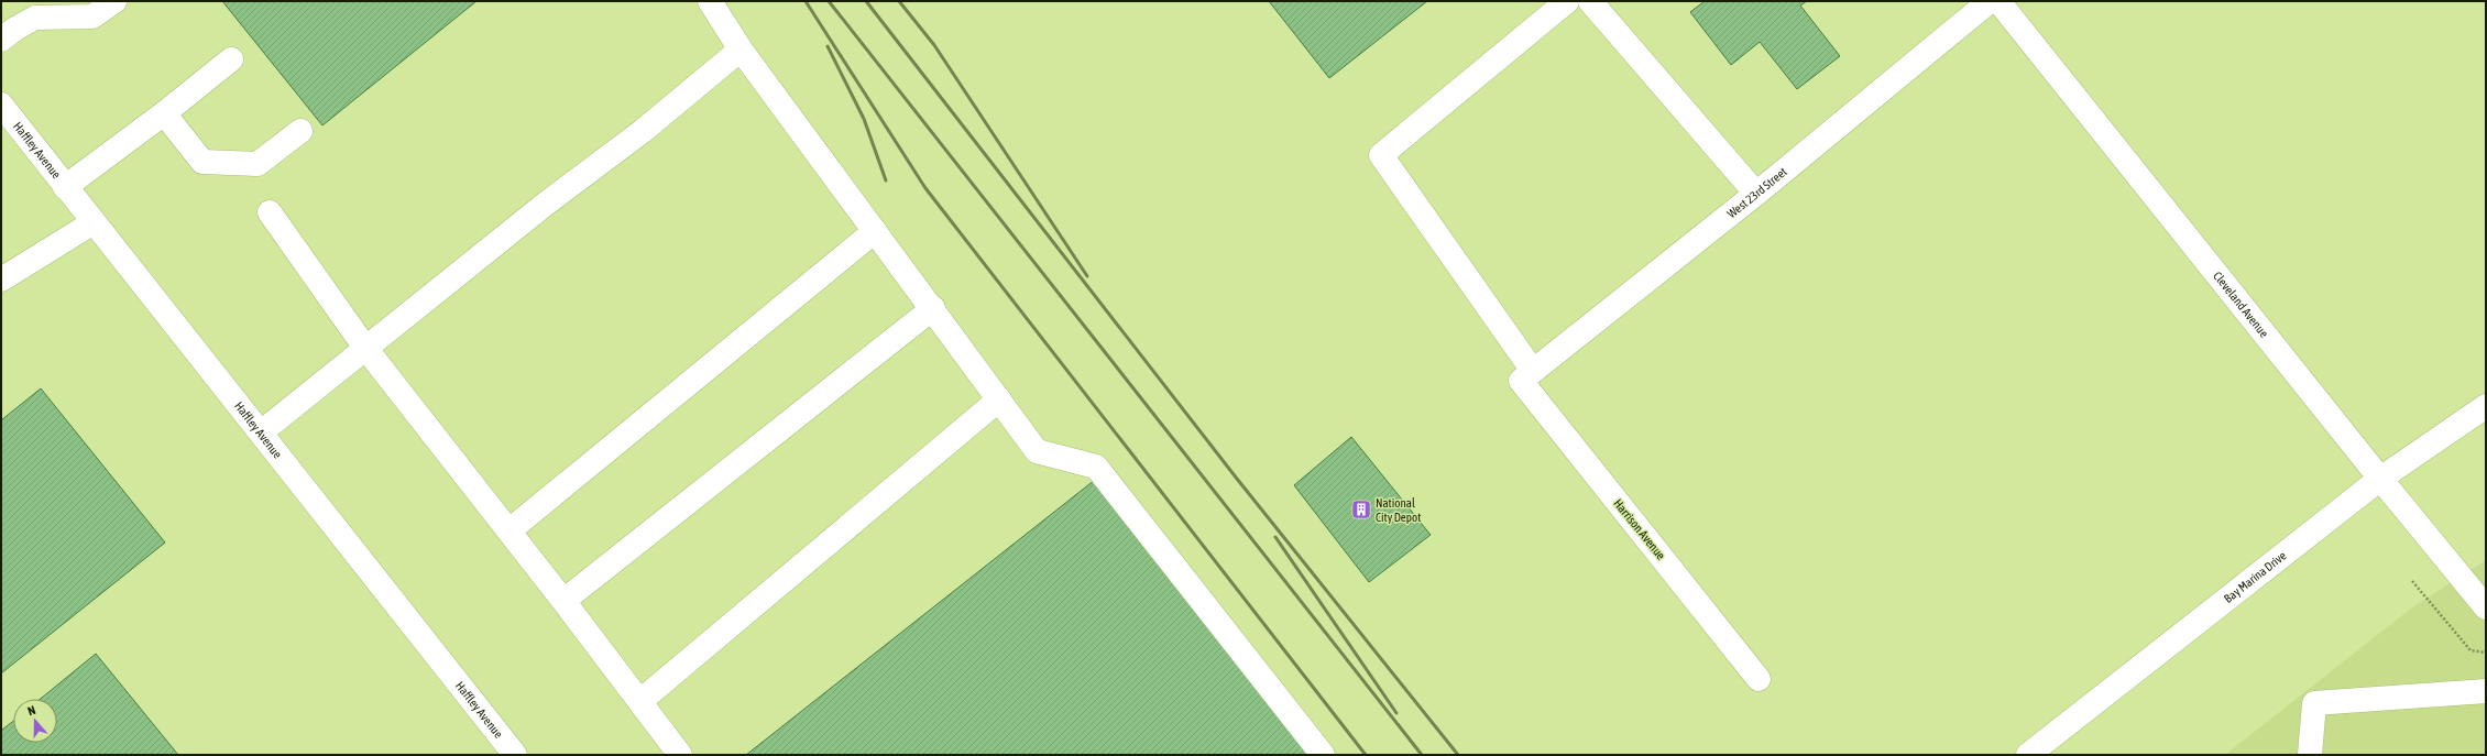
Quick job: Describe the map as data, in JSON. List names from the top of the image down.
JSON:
{
  "streets": {
    "street": [
      "Haffley Avenue",
      "West 23rd Street",
      "Cleveland Avenue",
      "Harrison Avenue",
      "Bay Marina Drive"
    ]
  },
  "crossings": [
    ["West 23rd Street", "Harrison Avenue"],
    ["Cleveland Avenue", "Bay Marina Drive"]
  ],
  "places": {
    "building": ["National City Depot"]
  },
  "north": "top"
}
